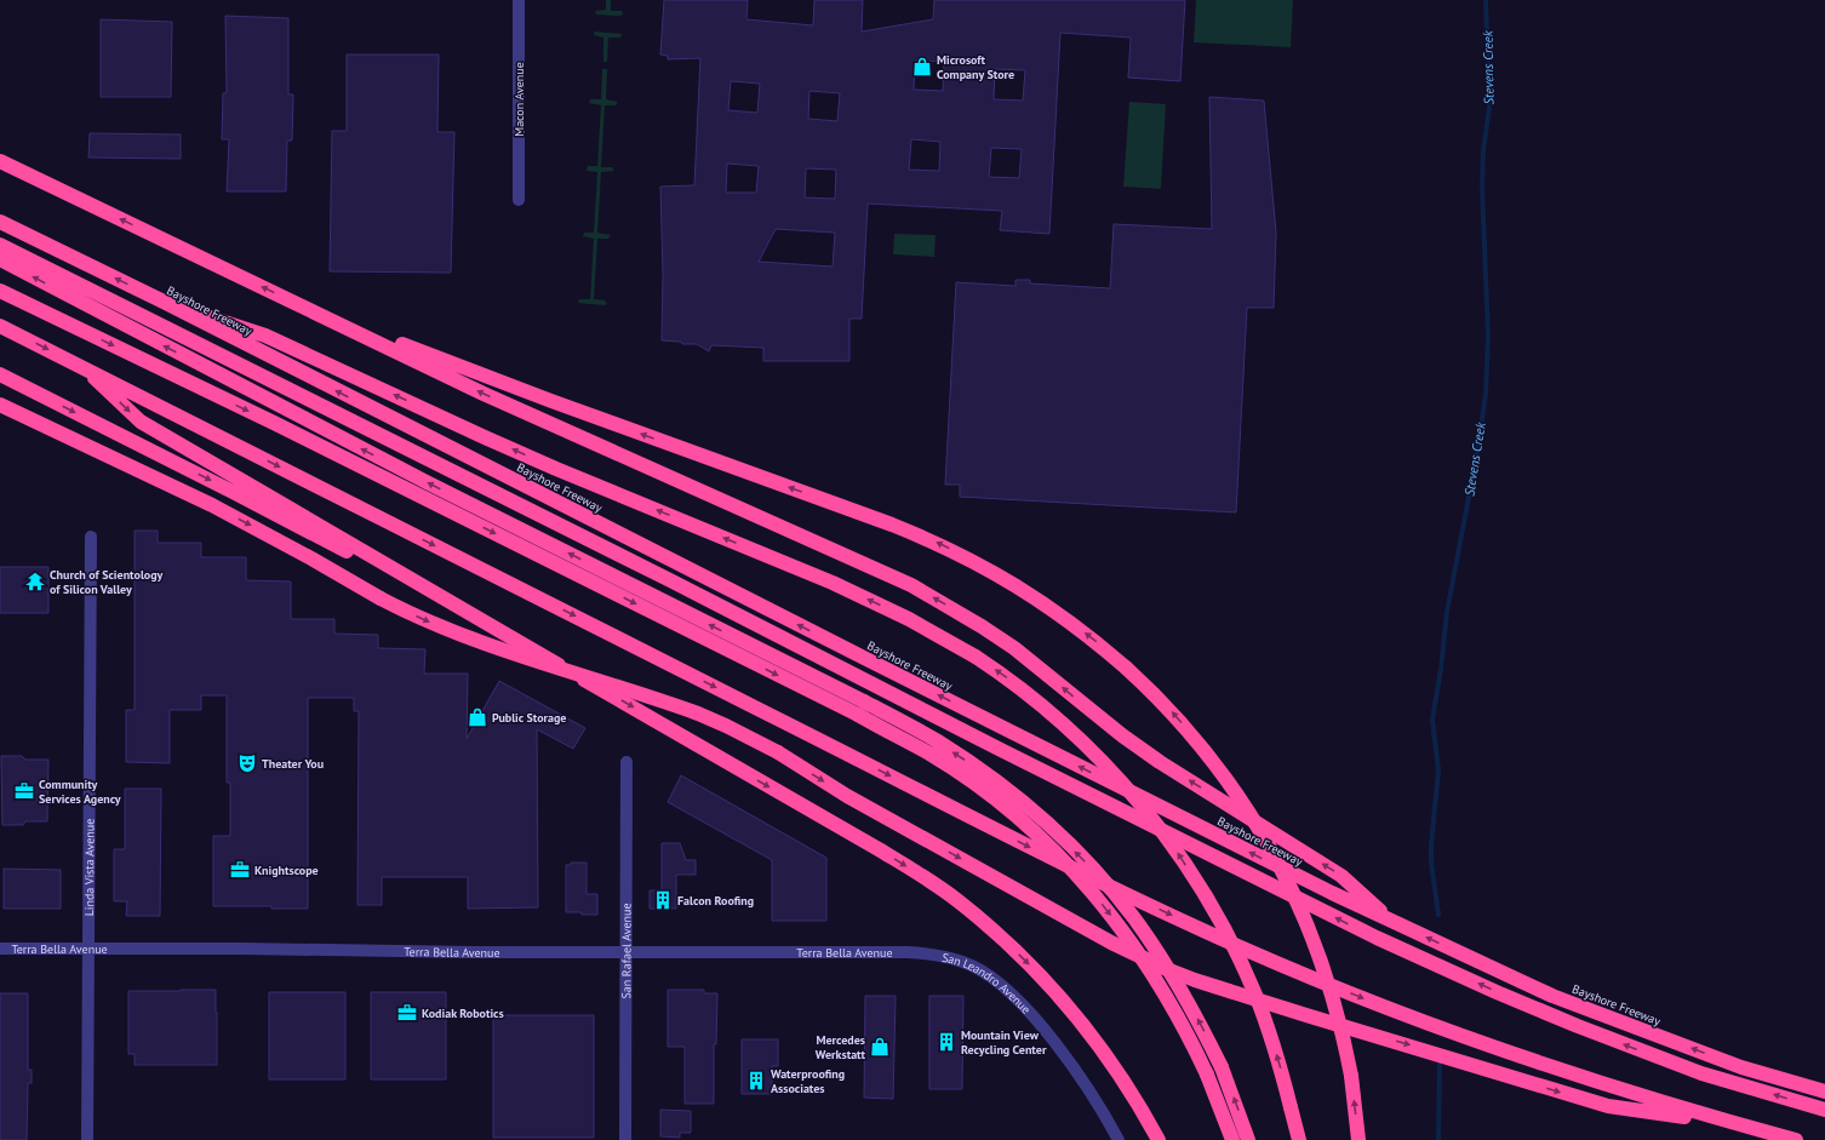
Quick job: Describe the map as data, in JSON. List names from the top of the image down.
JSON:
{
  "streets": {
    "highway": ["Bayshore Freeway"],
    "street": [
      "Macon Avenue",
      "Linda Vista Avenue",
      "Terra Bella Avenue",
      "San Rafael Avenue",
      "San Leandro Avenue"
    ]
  },
  "crossings": [
    ["Linda Vista Avenue", "Terra Bella Avenue"],
    ["Terra Bella Avenue", "San Rafael Avenue"],
    ["Terra Bella Avenue", "San Leandro Avenue"]
  ],
  "water": ["Stevens Creek"],
  "places": {
    "shop": ["Microsoft Company Store", "Public Storage", "Mercedes Werkstatt"],
    "temple": ["Church of Scientology of Silicon Valley"],
    "theatre": ["Theater You"],
    "office": ["Community Services Agency", "Knightscope", "Kodiak Robotics"],
    "building": ["Falcon Roofing", "Mountain View Recycling Center", "Waterproofing Associates"]
  }
}
